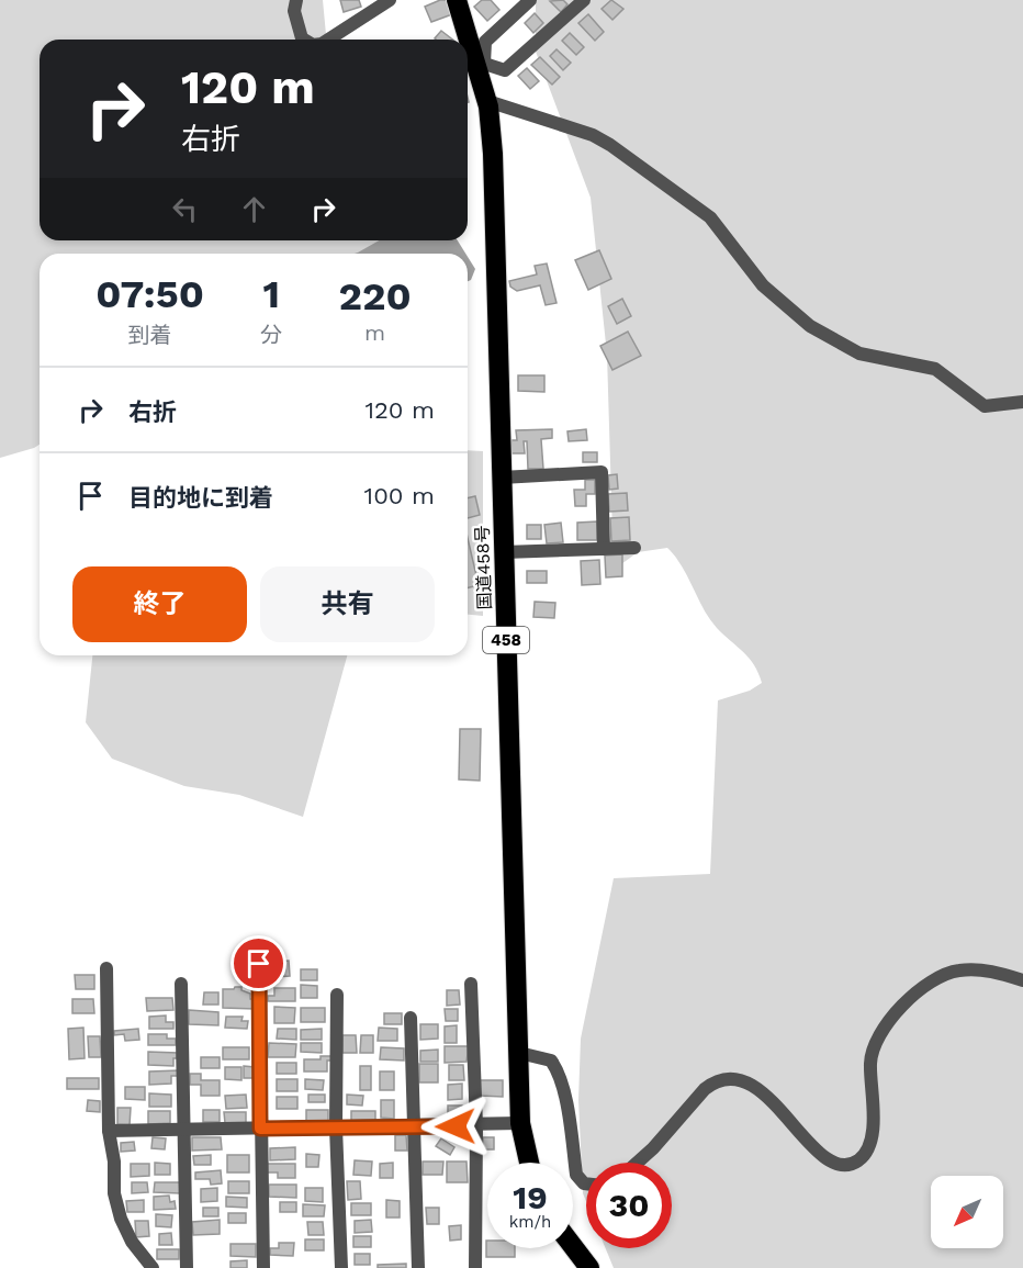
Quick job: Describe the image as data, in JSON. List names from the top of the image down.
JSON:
{
  "streets": {
    "highway": ["国道458号", "458"]
  },
  "north": "bottom left",
  "page": {
    "turn": ["120 m", "右折"],
    "eta": [
      "07:50",
      "到着",
      "1",
      "分",
      "220",
      "m"
    ],
    "list": [
      {
        "name": "右折",
        "value": "120 m"
      },
      {
        "name": "目的地に到着",
        "value": "100 m"
      }
    ],
    "buttons": ["終了", "共有"],
    "speed": "19 km/h",
    "limit": "30"
  }
}
